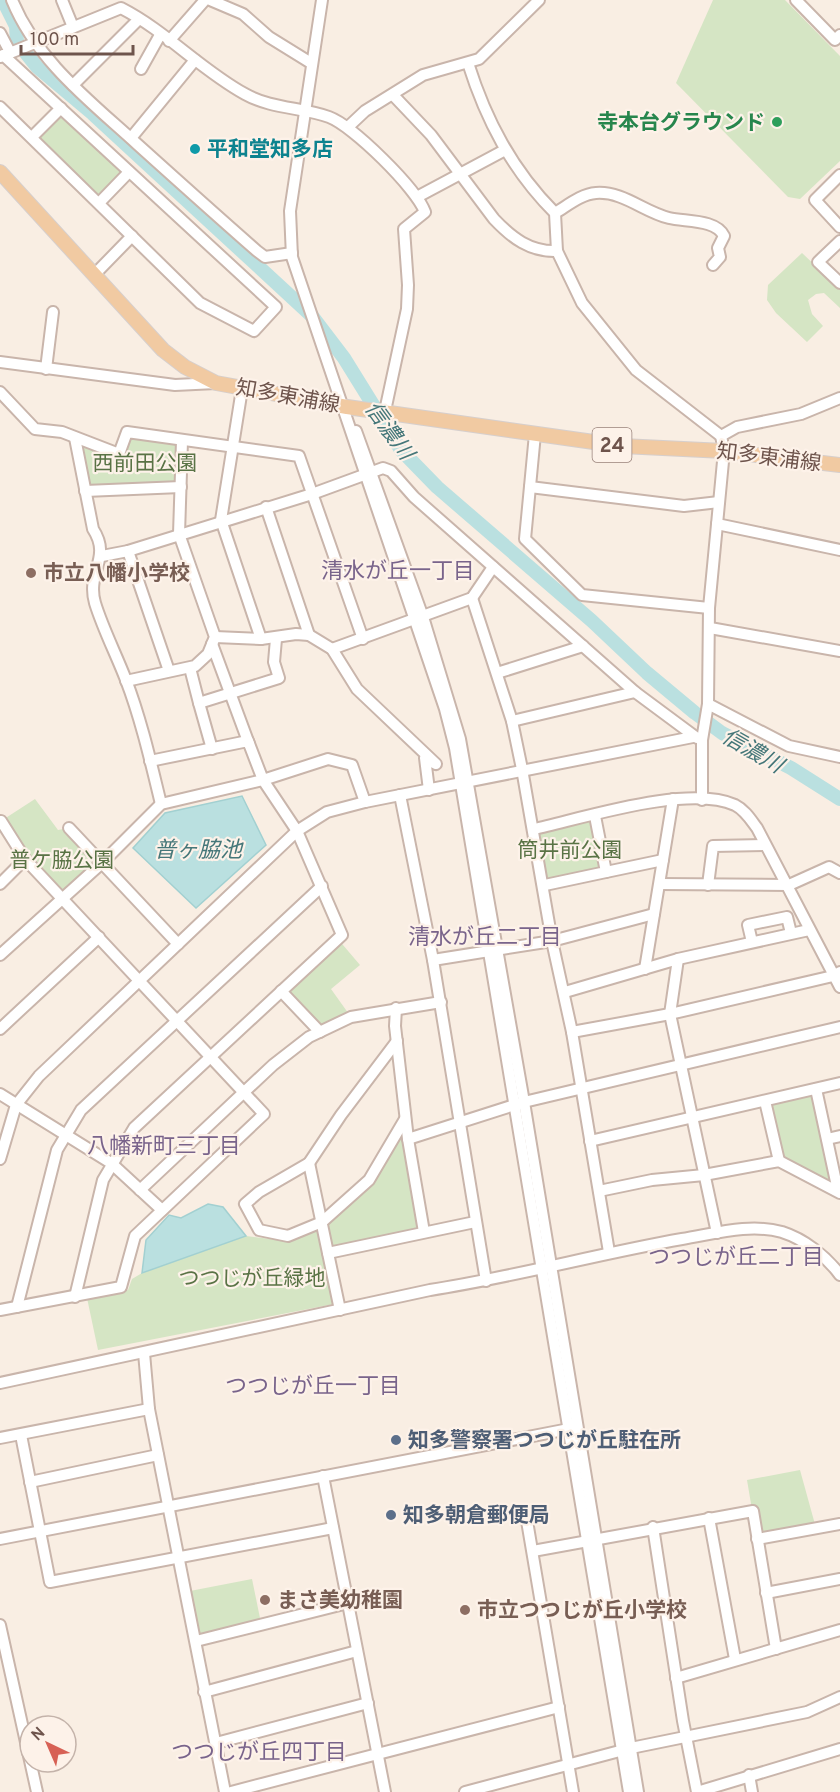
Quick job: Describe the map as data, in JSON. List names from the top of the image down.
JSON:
{
  "streets": {
    "main road": ["知多東浦線", "24"]
  },
  "districts": [
    "清水が丘一丁目",
    "清水が丘二丁目",
    "八幡新町三丁目",
    "つつじが丘二丁目",
    "つつじが丘一丁目",
    "つつじが丘四丁目"
  ],
  "water": ["信濃川", "普ヶ脇池"],
  "parks": [
    "西前田公園",
    "筒井前公園",
    "普ケ脇公園",
    "つつじが丘緑地"
  ],
  "places": [
    "寺本台グラウンド",
    "平和堂知多店",
    "市立八幡小学校",
    "知多警察署つつじが丘駐在所",
    "知多朝倉郵便局",
    "まさ美幼稚園",
    "市立つつじが丘小学校"
  ],
  "scale_bar": "100 m",
  "north": "top left"
}
